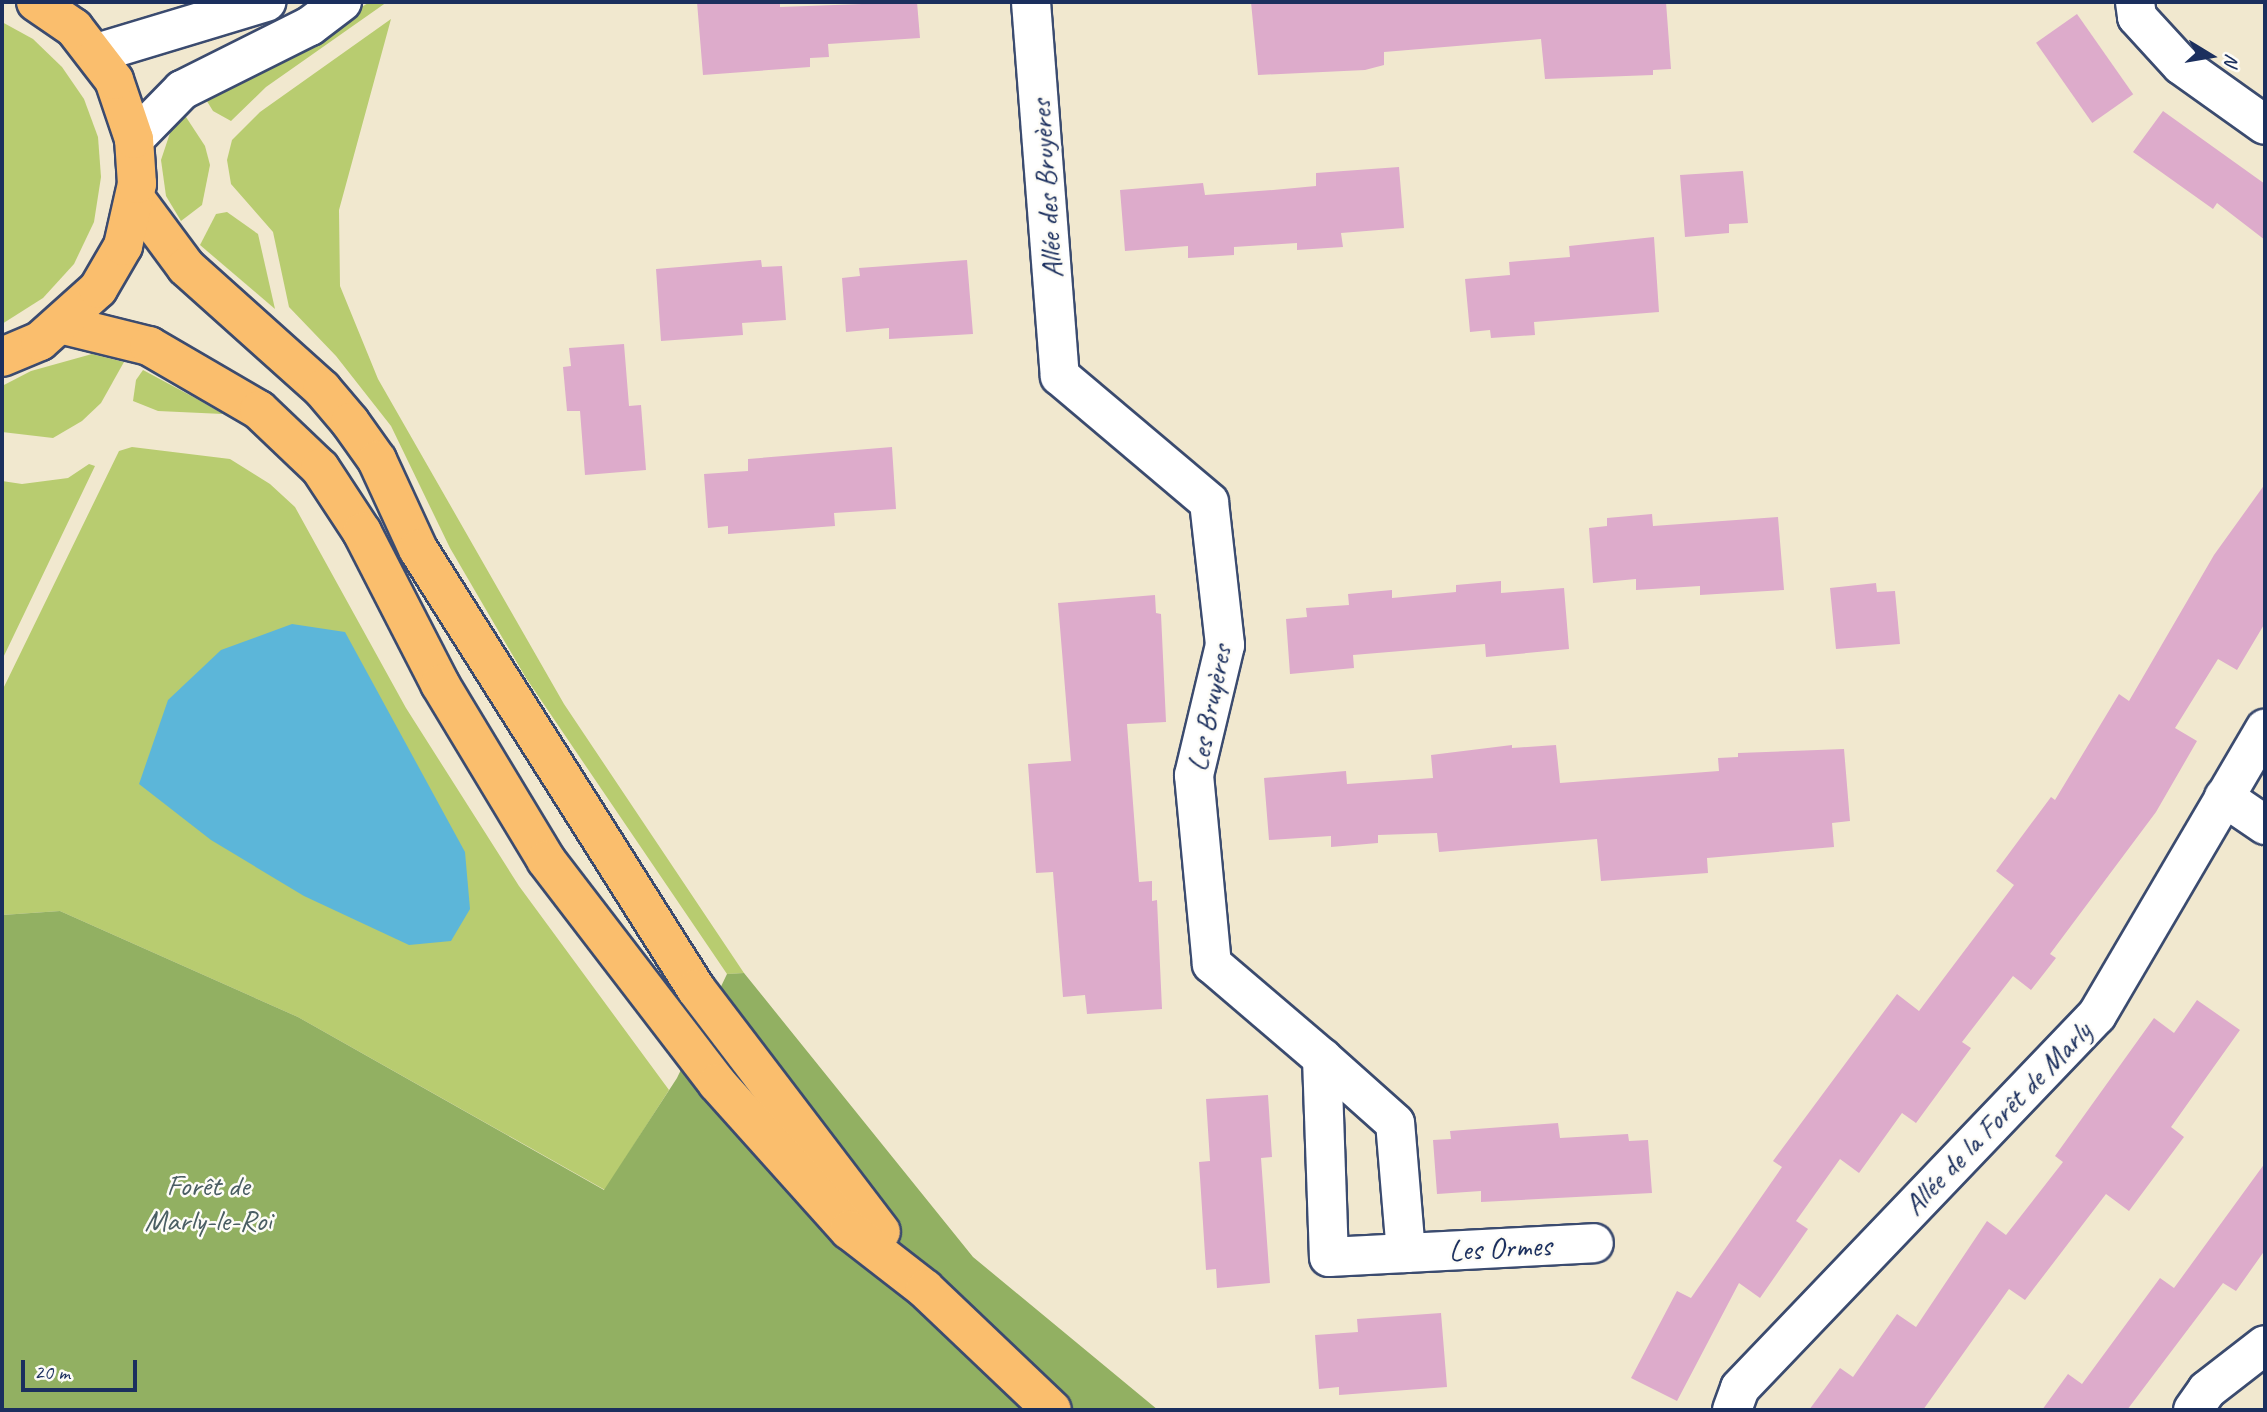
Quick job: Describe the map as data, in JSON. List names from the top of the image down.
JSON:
{
  "streets": {
    "street": [
      "Allée des Bruyères",
      "Les Bruyères",
      "Allée de la Forêt de Marly",
      "Les Ormes"
    ]
  },
  "crossings": [
    ["Allée des Bruyères", "Les Bruyères"],
    ["Les Bruyères", "Les Ormes"]
  ],
  "parks": ["Forêt de Marly-le-Roi"],
  "scale_bar": "20 m",
  "north": "right"
}
